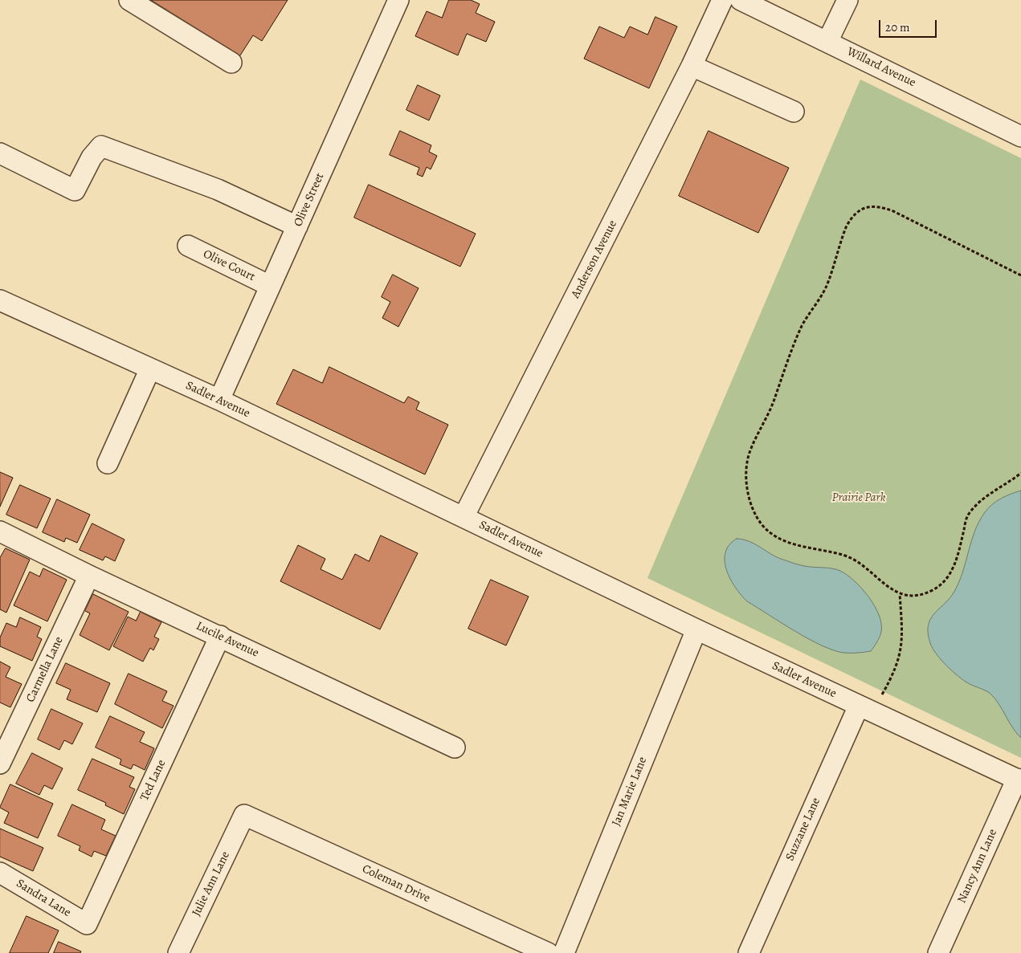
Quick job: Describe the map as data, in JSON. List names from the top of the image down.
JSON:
{
  "streets": {
    "street": [
      "Willard Avenue",
      "Olive Street",
      "Anderson Avenue",
      "Olive Court",
      "Sadler Avenue",
      "Lucile Avenue",
      "Carmella Lane",
      "Ted Lane",
      "Jan Marie Lane",
      "Suzzane Lane",
      "Nancy Ann Lane",
      "Julie Ann Lane",
      "Coleman Drive",
      "Sandra Lane"
    ]
  },
  "crossings": [
    ["Olive Street", "Olive Court"],
    ["Olive Street", "Sadler Avenue"],
    ["Anderson Avenue", "Sadler Avenue"],
    ["Sadler Avenue", "Jan Marie Lane"],
    ["Sadler Avenue", "Suzzane Lane"],
    ["Sadler Avenue", "Nancy Ann Lane"],
    ["Lucile Avenue", "Carmella Lane"],
    ["Lucile Avenue", "Ted Lane"],
    ["Ted Lane", "Sandra Lane"],
    ["Julie Ann Lane", "Coleman Drive"]
  ],
  "parks": ["Prairie Park"],
  "scale_bar": "20 m"
}
